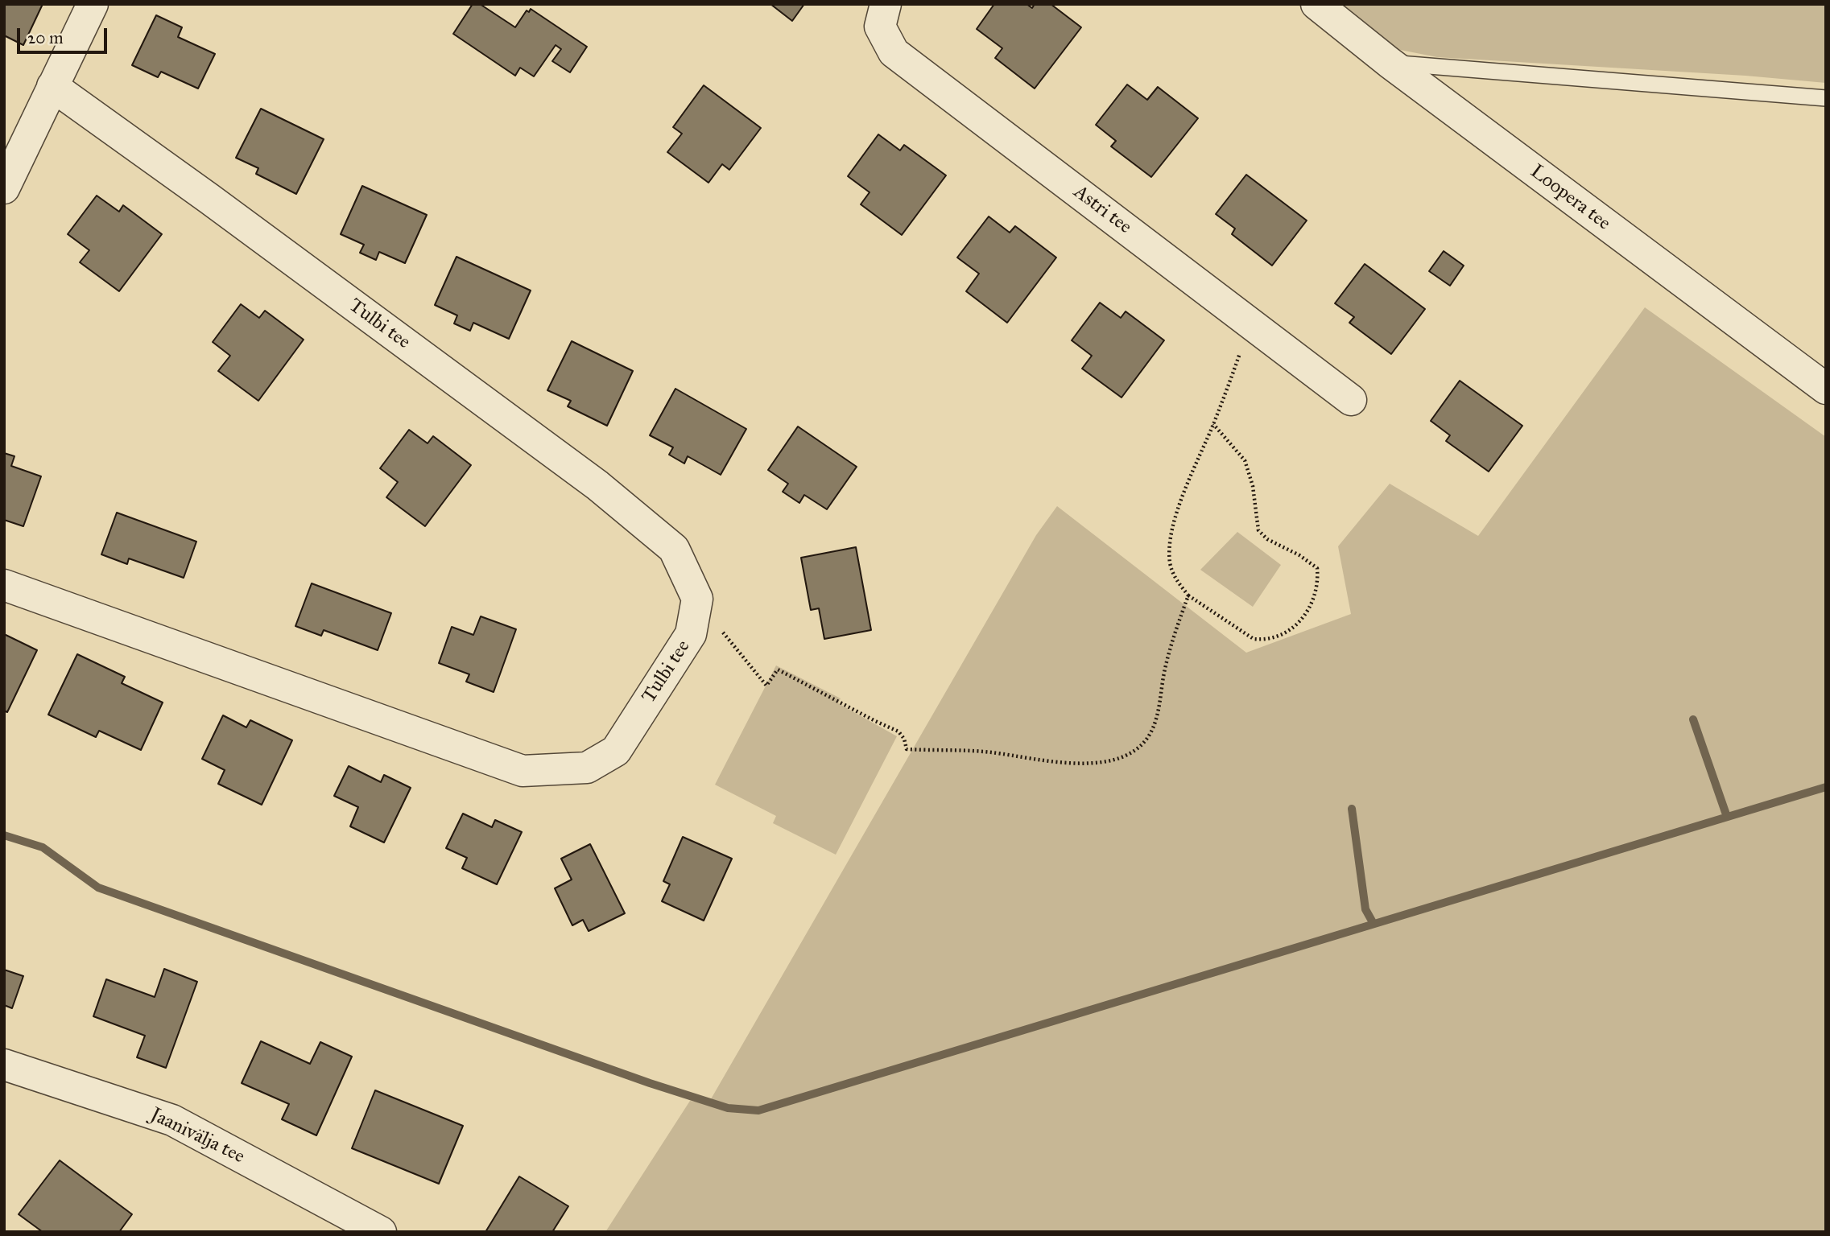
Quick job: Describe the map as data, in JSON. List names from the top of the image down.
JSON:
{
  "streets": {
    "street": [
      "Loopera tee",
      "Astri tee",
      "Tulbi tee",
      "Jaanivälja tee"
    ]
  },
  "scale_bar": "20 m"
}
